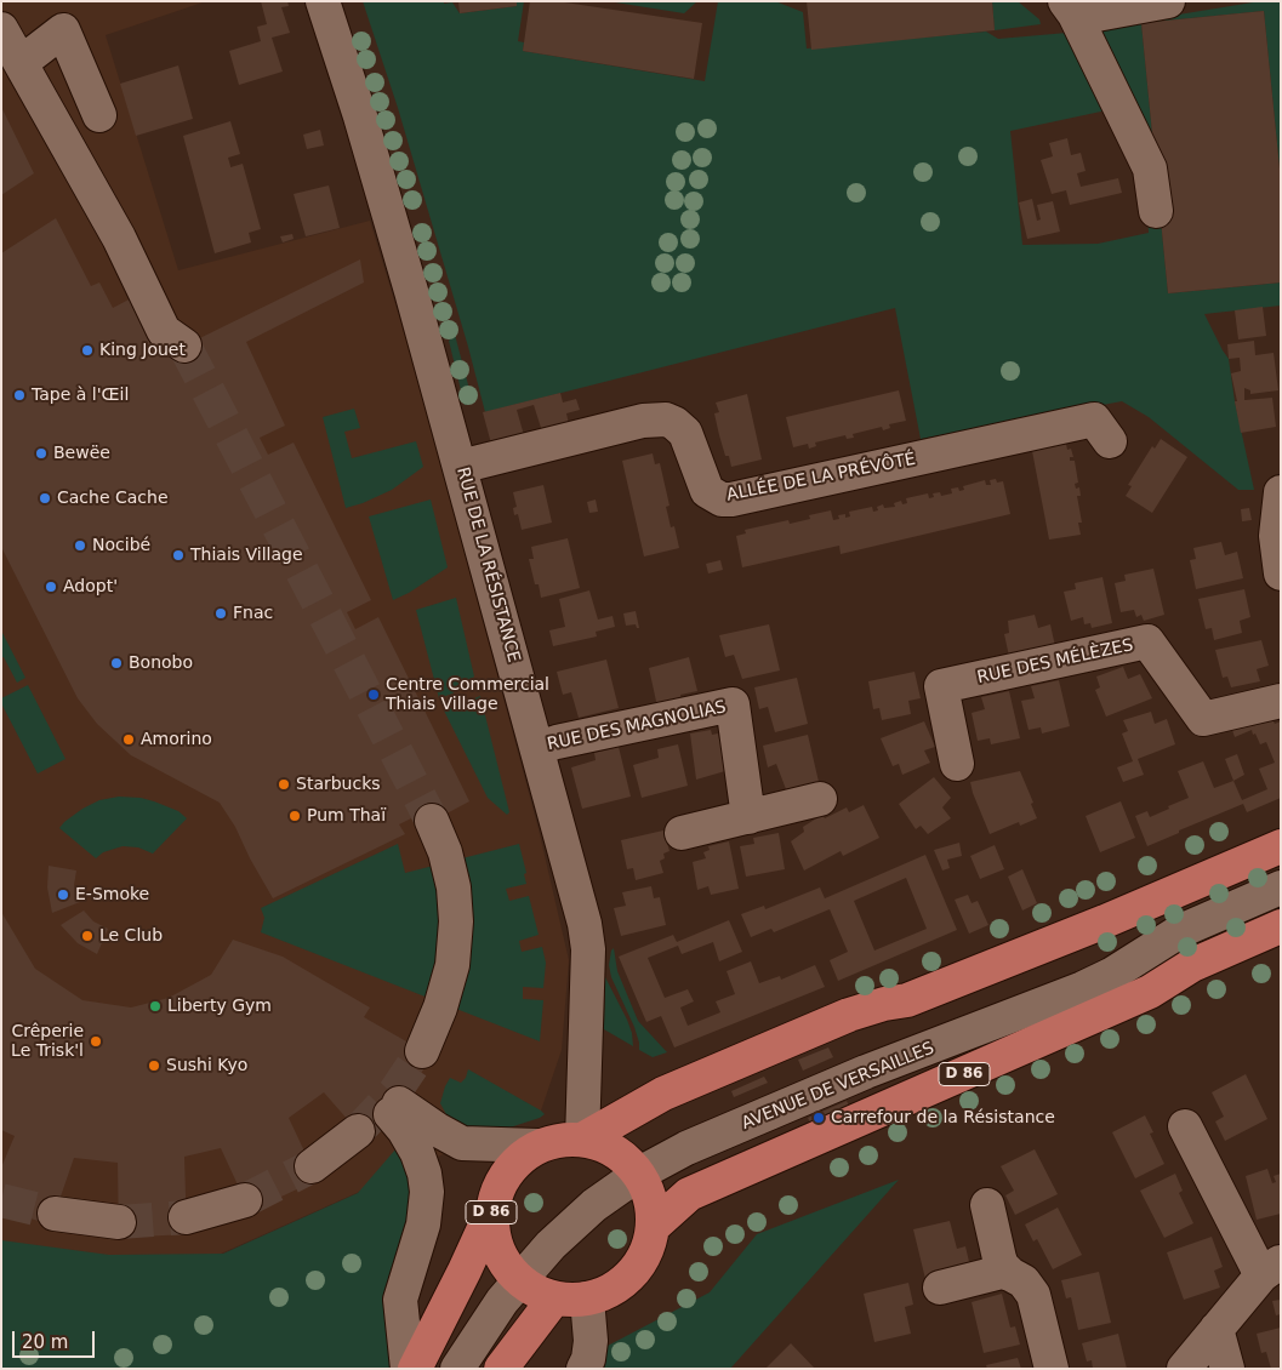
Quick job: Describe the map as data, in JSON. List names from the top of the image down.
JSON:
{
  "streets": {
    "main road": ["D 86"],
    "street": [
      "ALLÉE DE LA PRÉVÔTÉ",
      "RUE DE LA RÉSISTANCE",
      "RUE DES MÉLÈZES",
      "RUE DES MAGNOLIAS",
      "AVENUE DE VERSAILLES"
    ]
  },
  "crossings": [
    ["ALLÉE DE LA PRÉVÔTÉ", "RUE DE LA RÉSISTANCE"],
    ["RUE DE LA RÉSISTANCE", "RUE DES MAGNOLIAS"],
    ["RUE DE LA RÉSISTANCE", "D 86"],
    ["D 86", "AVENUE DE VERSAILLES"]
  ],
  "places": [
    "King Jouet",
    "Tape à l'Œil",
    "Bewëe",
    "Cache Cache",
    "Nocibé",
    "Thiais Village",
    "Adopt'",
    "Fnac",
    "Bonobo",
    "Centre Commercial Thiais Village",
    "Amorino",
    "Starbucks",
    "Pum Thaï",
    "E-Smoke",
    "Le Club",
    "Liberty Gym",
    "Crêperie Le Trisk'l",
    "Sushi Kyo",
    "Carrefour de la Résistance"
  ],
  "scale_bar": "20 m"
}
